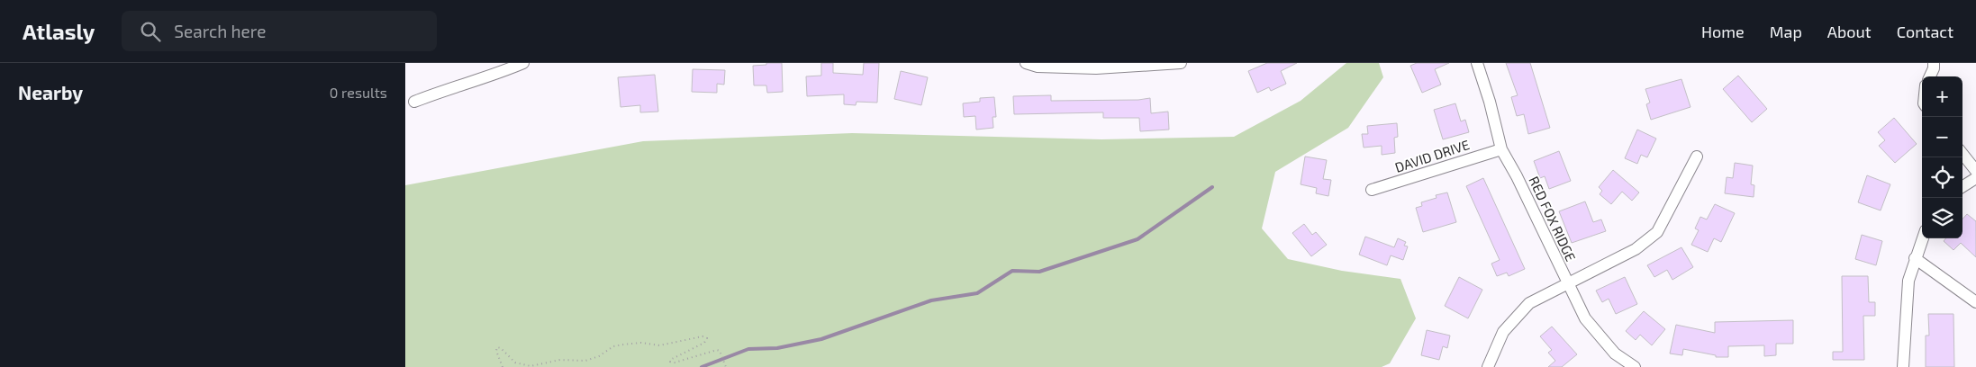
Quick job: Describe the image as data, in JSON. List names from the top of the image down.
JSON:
{
  "streets": {
    "street": ["DAVID DRIVE", "RED FOX RIDGE"]
  },
  "crossings": [
    ["DAVID DRIVE", "RED FOX RIDGE"]
  ],
  "page": {
    "header": "Atlasly",
    "search": "Search here",
    "nav": [
      "Home",
      "Map",
      "About",
      "Contact"
    ],
    "heading": ["Nearby", "0 results"],
    "map_buttons": ["+", "−"]
  }
}
